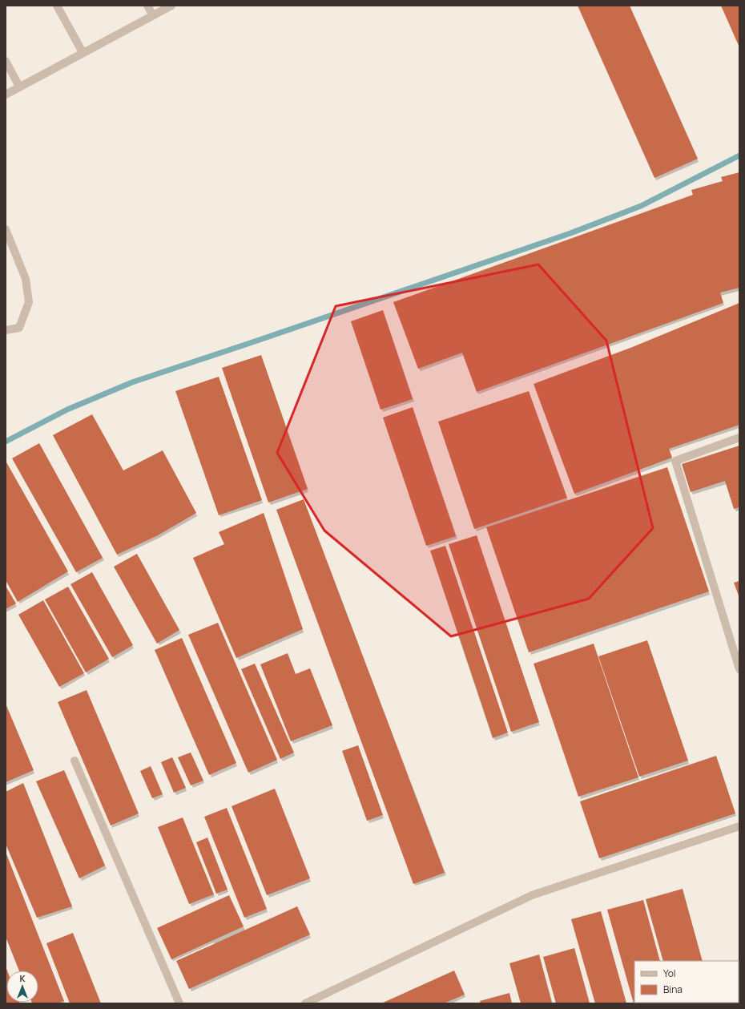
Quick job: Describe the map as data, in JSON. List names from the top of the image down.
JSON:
{
  "legend": ["Yol", "Bina"],
  "north": "top"
}
